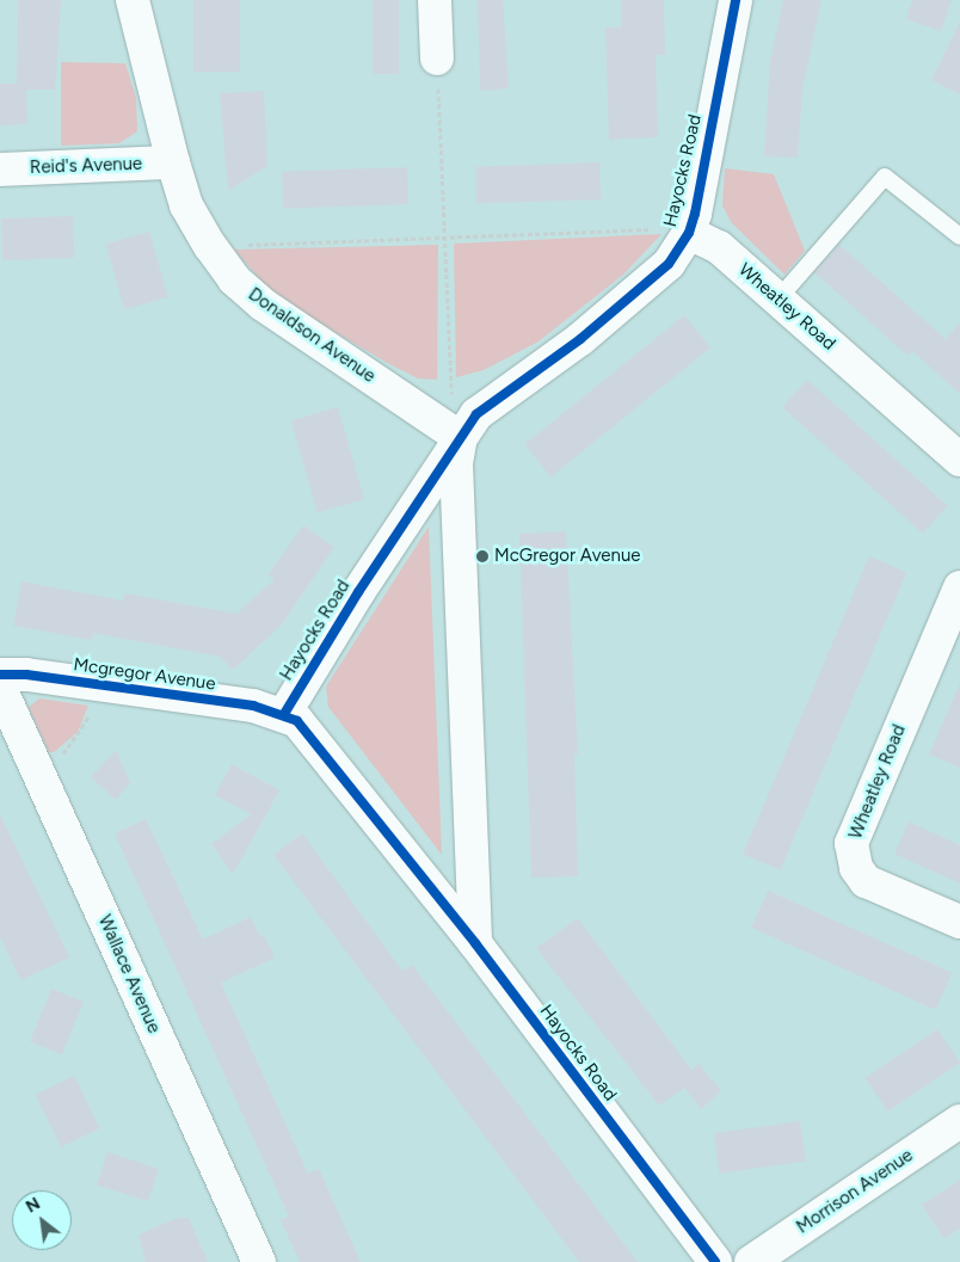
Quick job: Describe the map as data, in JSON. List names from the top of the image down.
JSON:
{
  "streets": {
    "street": [
      "Reid's Avenue",
      "Hayocks Road",
      "Wheatley Road",
      "Donaldson Avenue",
      "Mcgregor Avenue",
      "Wallace Avenue",
      "Morrison Avenue"
    ]
  },
  "crossings": [
    ["Reid's Avenue", "Donaldson Avenue"],
    ["Hayocks Road", "Wheatley Road"],
    ["Hayocks Road", "Donaldson Avenue"],
    ["Hayocks Road", "Mcgregor Avenue"]
  ],
  "places": ["McGregor Avenue"],
  "north": "top left"
}
